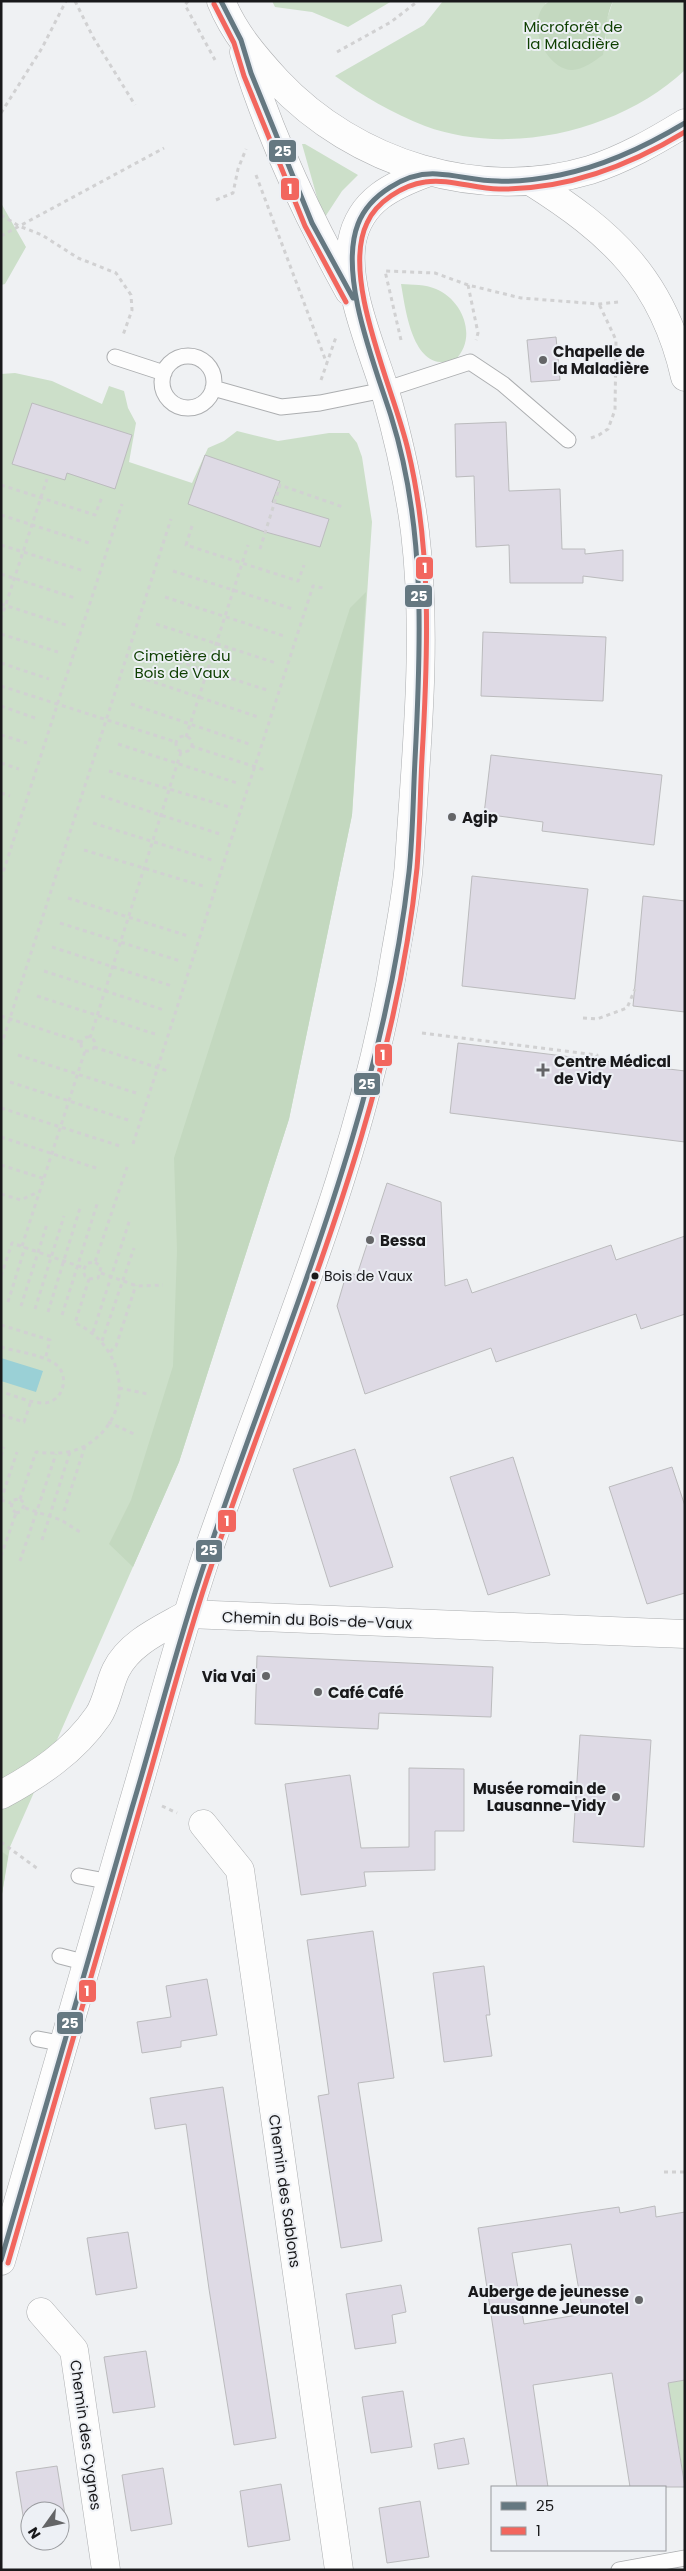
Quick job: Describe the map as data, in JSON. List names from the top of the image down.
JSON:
{
  "streets": {
    "main road": ["Chemin du Bois-de-Vaux", "Chemin des Sablons", "Chemin des Cygnes"]
  },
  "parks": ["Microforêt de la Maladière", "Cimetière du Bois de Vaux"],
  "places": {
    "other": [
      "Chapelle de la Maladière",
      "Agip",
      "Bessa",
      "Bois de Vaux",
      "Via Vai",
      "Café Café",
      "Musée romain de Lausanne-Vidy",
      "Auberge de jeunesse Lausanne Jeunotel"
    ],
    "health": ["Centre Médical de Vidy"]
  },
  "lines": ["transit line 25", "transit line 1"],
  "legend": ["25", "1"],
  "north": "bottom left"
}
